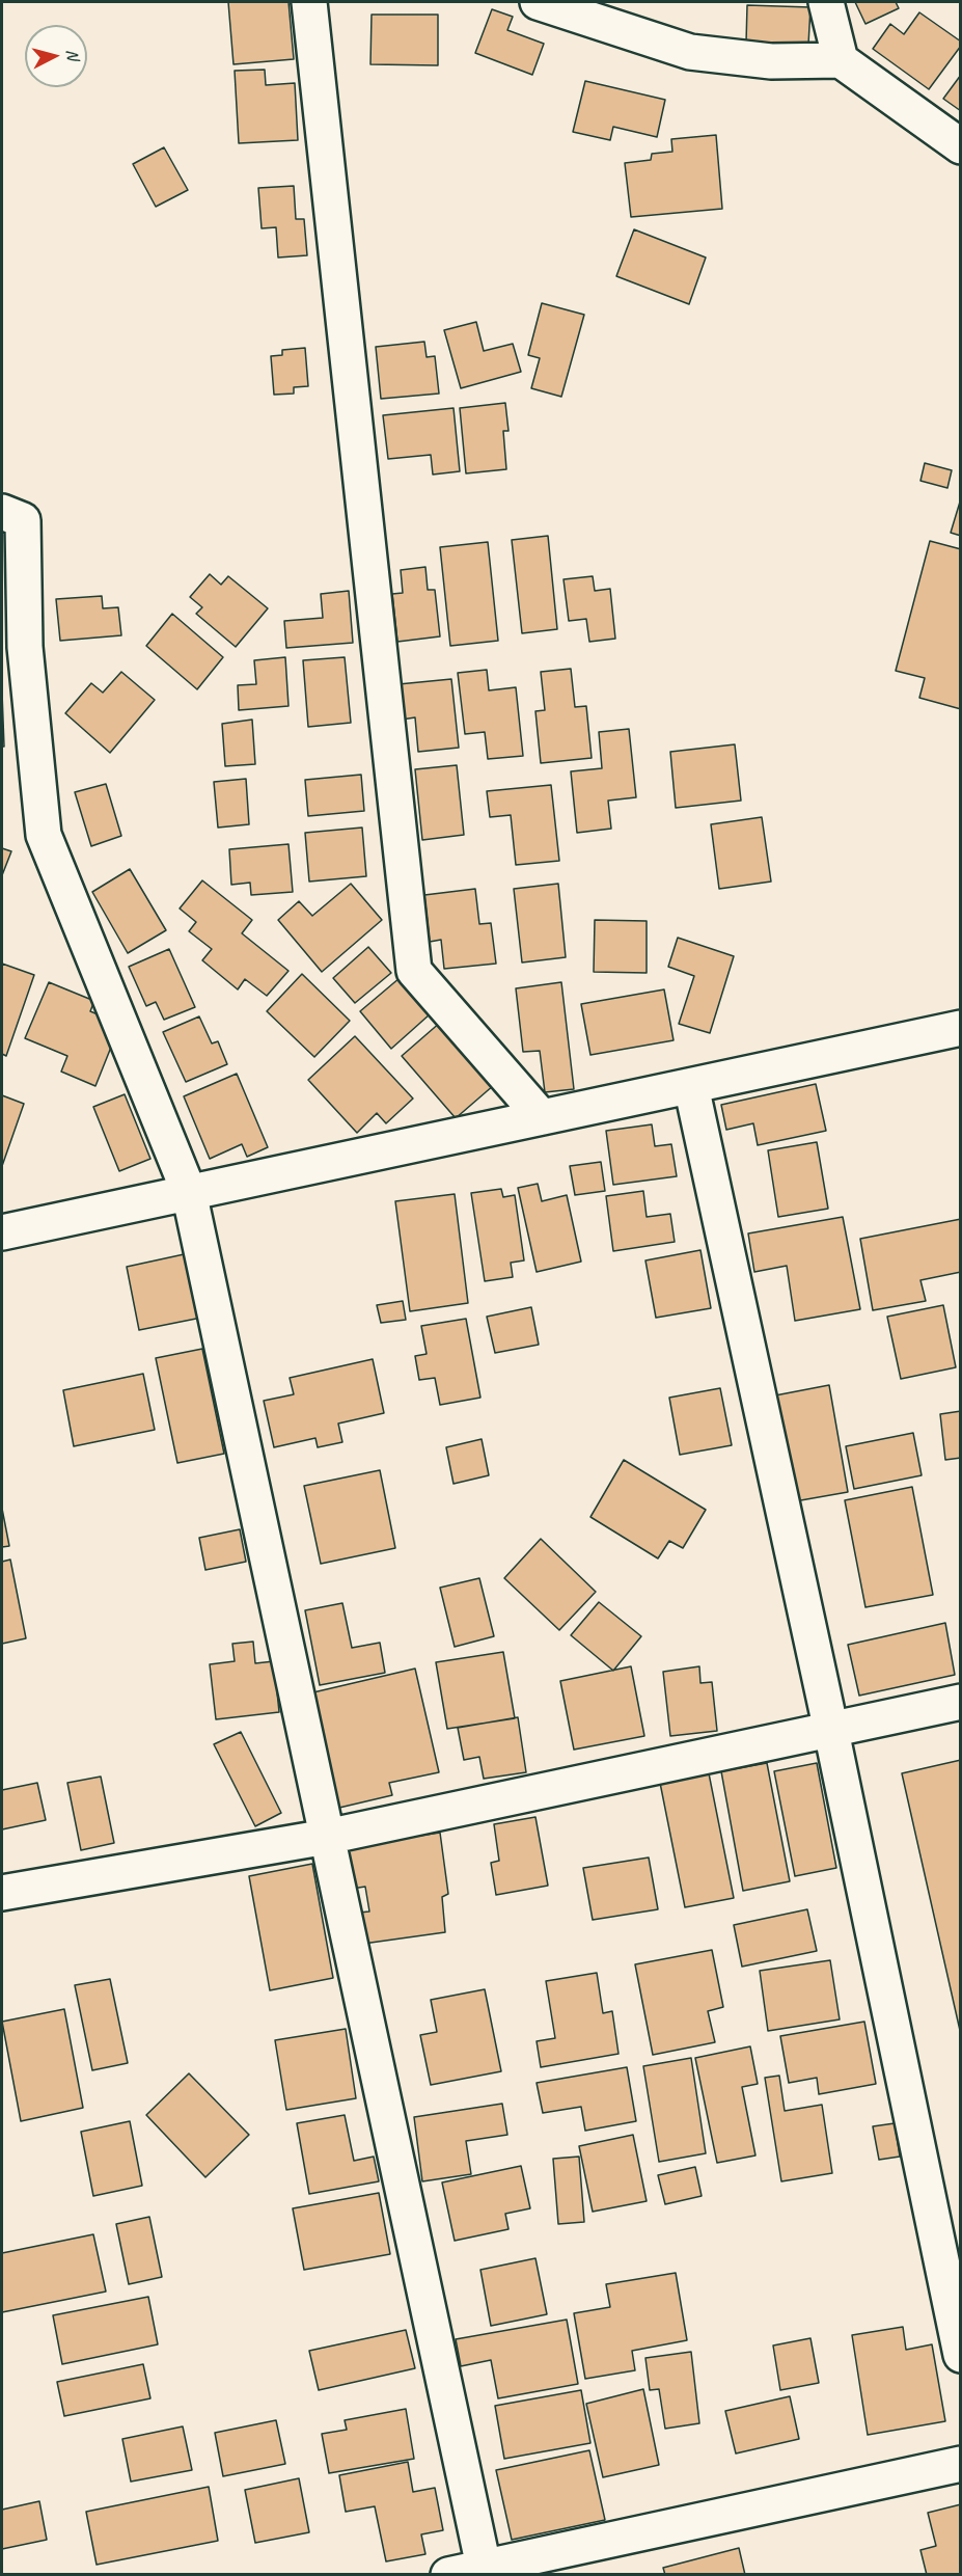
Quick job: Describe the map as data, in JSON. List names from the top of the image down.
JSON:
{
  "north": "right"
}
